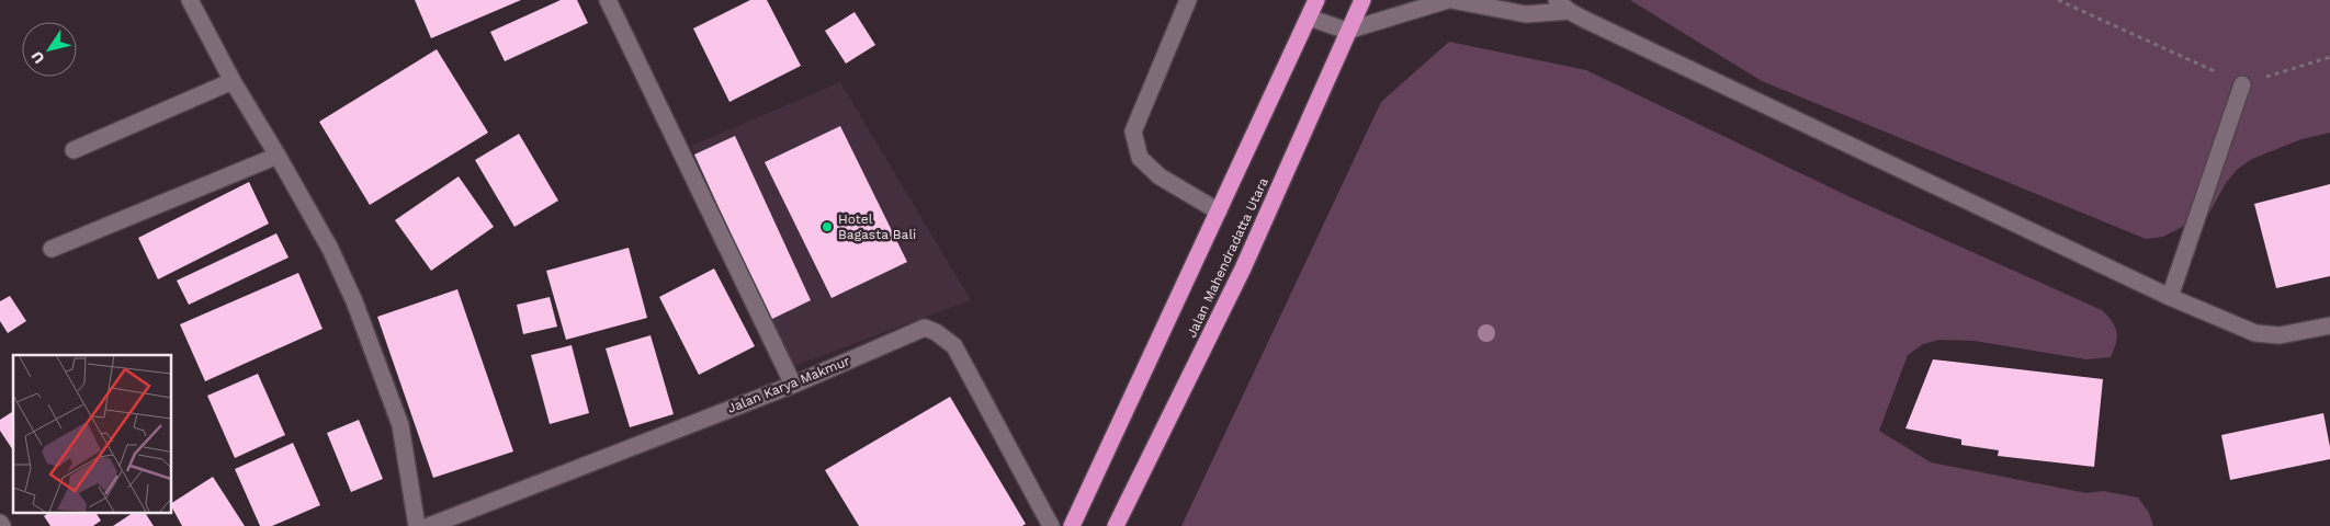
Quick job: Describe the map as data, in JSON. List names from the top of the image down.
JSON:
{
  "streets": {
    "highway": ["Jalan Mahendradatta Utara"],
    "street": ["Jalan Karya Makmur"]
  },
  "places": ["Hotel Bagasta Bali"],
  "north": "bottom left"
}
